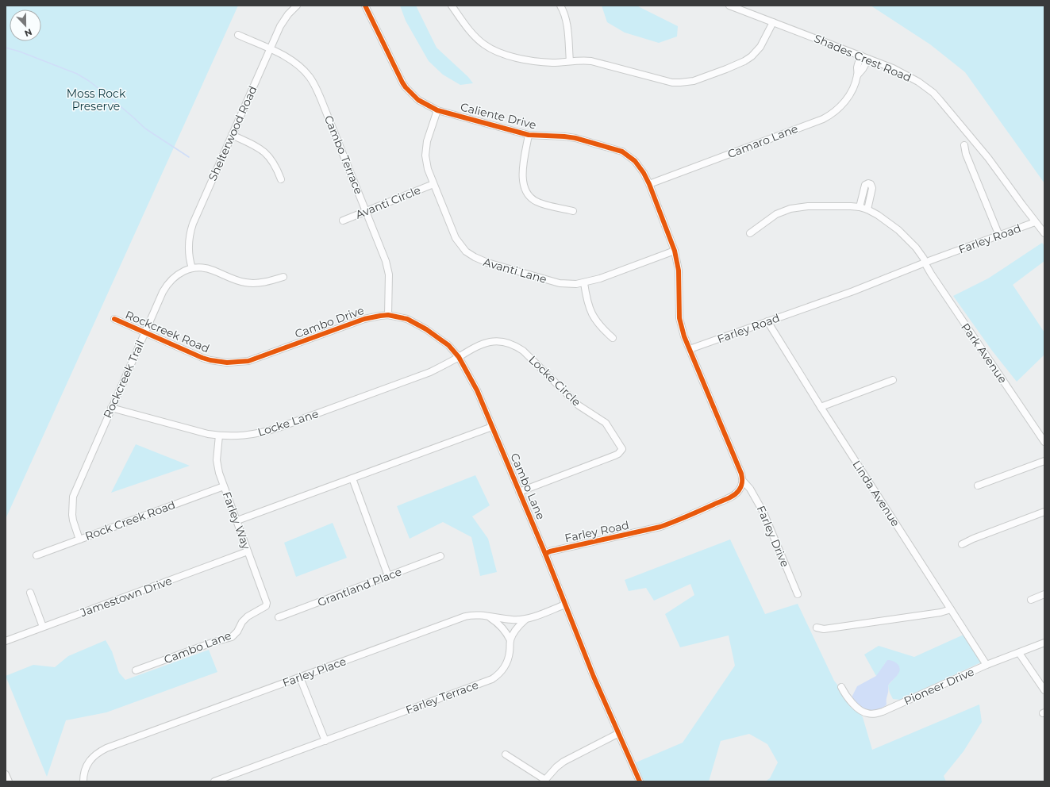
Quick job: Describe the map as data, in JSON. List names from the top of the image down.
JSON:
{
  "streets": {
    "street": [
      "Shades Crest Road",
      "Caliente Drive",
      "Shelterwood Road",
      "Camaro Lane",
      "Cambo Terrace",
      "Avanti Circle",
      "Farley Road",
      "Avanti Lane",
      "Cambo Drive",
      "Rockcreek Road",
      "Park Avenue",
      "Rockcreek Trail",
      "Locke Circle",
      "Locke Lane",
      "Cambo Lane",
      "Linda Avenue",
      "Rock Creek Road",
      "Farley Way",
      "Farley Drive",
      "Grantland Place",
      "Jamestown Drive",
      "Farley Place",
      "Pioneer Drive",
      "Farley Terrace"
    ]
  },
  "crossings": [
    ["Shades Crest Road", "Camaro Lane"],
    ["Shades Crest Road", "Farley Road"],
    ["Caliente Drive", "Camaro Lane"],
    ["Caliente Drive", "Farley Road"],
    ["Caliente Drive", "Avanti Lane"],
    ["Shelterwood Road", "Cambo Terrace"],
    ["Shelterwood Road", "Rockcreek Trail"],
    ["Cambo Terrace", "Avanti Circle"],
    ["Cambo Terrace", "Cambo Drive"],
    ["Avanti Circle", "Avanti Lane"],
    ["Farley Road", "Park Avenue"],
    ["Farley Road", "Cambo Lane"],
    ["Farley Road", "Linda Avenue"],
    ["Farley Road", "Farley Drive"],
    ["Cambo Drive", "Rockcreek Road"],
    ["Cambo Drive", "Locke Circle"],
    ["Cambo Drive", "Locke Lane"],
    ["Cambo Drive", "Cambo Lane"],
    ["Rockcreek Road", "Rockcreek Trail"],
    ["Rockcreek Trail", "Locke Lane"],
    ["Rockcreek Trail", "Rock Creek Road"],
    ["Locke Circle", "Locke Lane"],
    ["Locke Circle", "Cambo Lane"],
    ["Locke Lane", "Farley Way"],
    ["Cambo Lane", "Farley Way"],
    ["Linda Avenue", "Pioneer Drive"],
    ["Rock Creek Road", "Farley Way"],
    ["Farley Way", "Jamestown Drive"],
    ["Farley Place", "Farley Terrace"]
  ],
  "parks": ["Moss Rock Preserve"],
  "north": "bottom"
}
